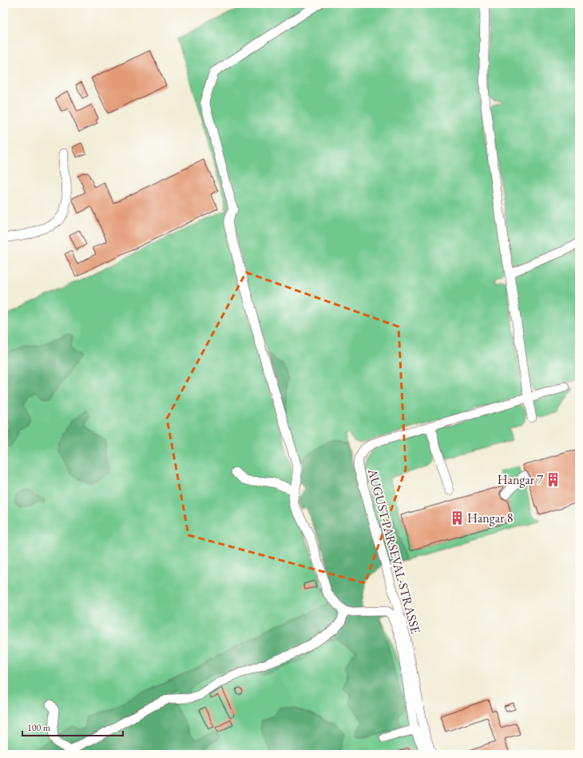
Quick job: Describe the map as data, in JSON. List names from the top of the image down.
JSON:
{
  "streets": {
    "street": ["AUGUST-PARSEVAL-STRASSE"]
  },
  "places": {
    "building": ["Hangar 7", "Hangar 8"]
  },
  "scale_bar": "100 m"
}
